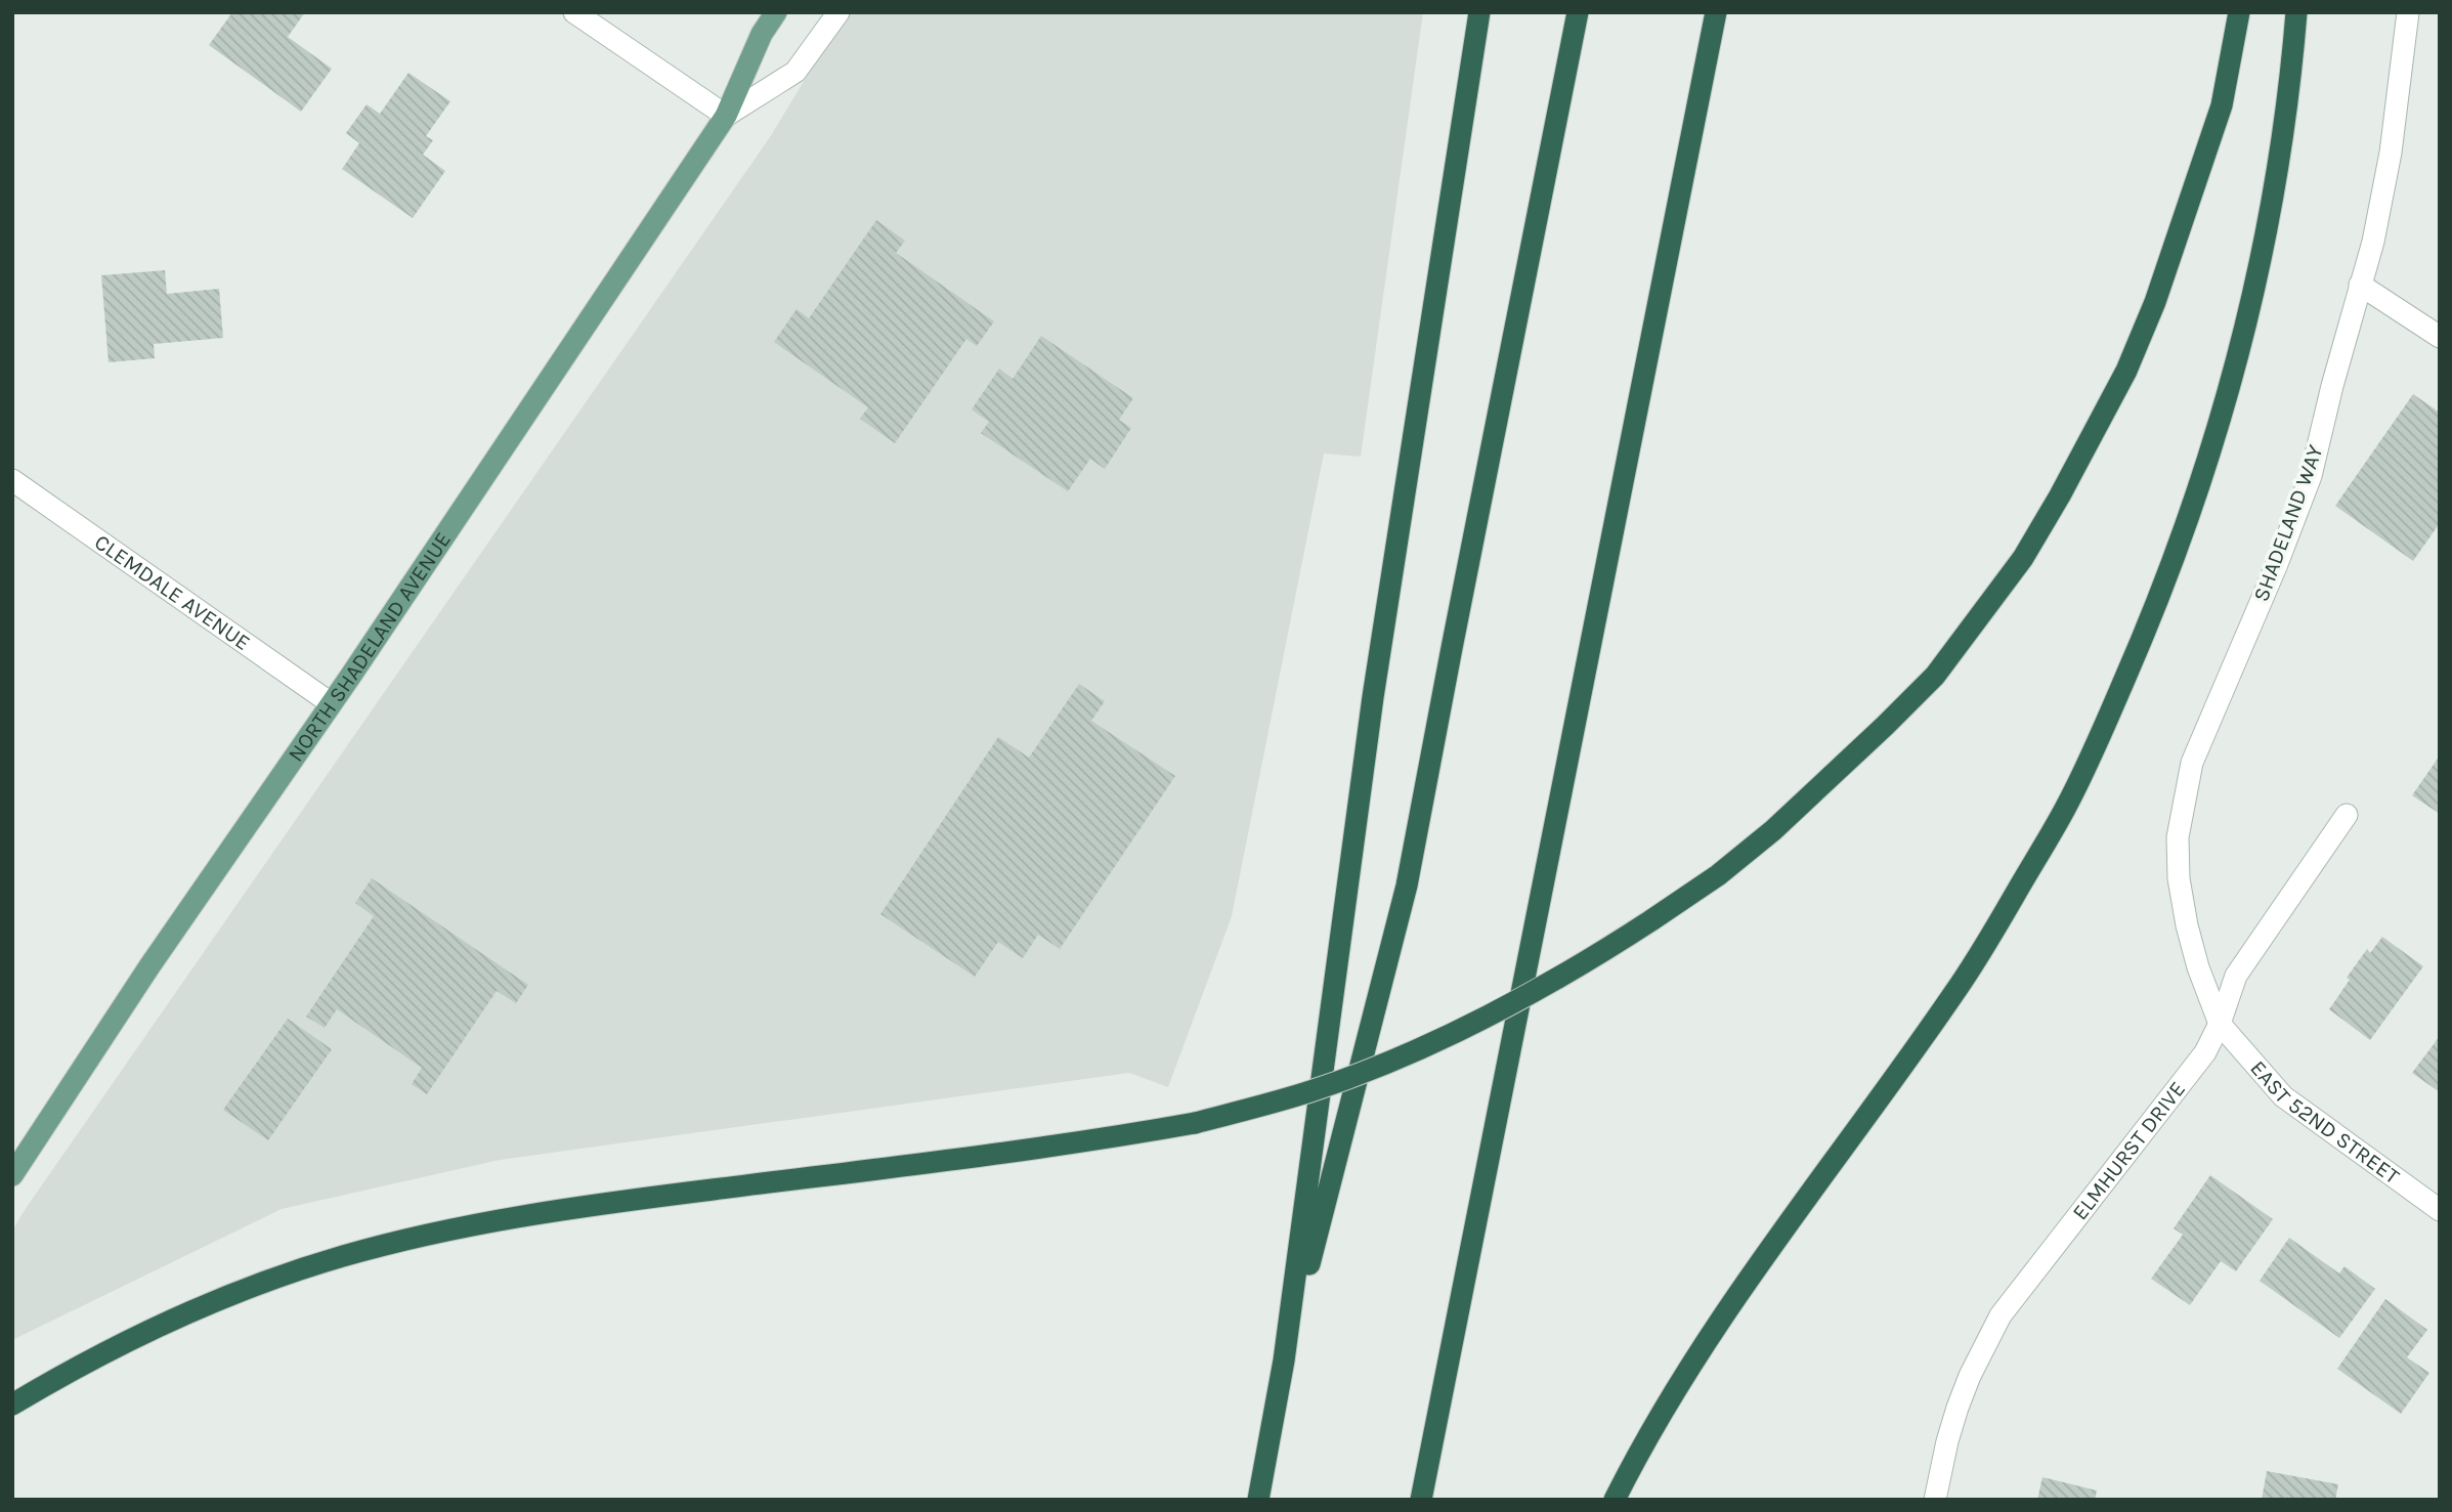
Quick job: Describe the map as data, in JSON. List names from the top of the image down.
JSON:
{
  "streets": {
    "main road": ["NORTH SHADELAND AVENUE"],
    "street": [
      "SHADELAND WAY",
      "CLEMDALE AVENUE",
      "EAST 52ND STREET",
      "ELMHURST DRIVE"
    ]
  },
  "crossings": [
    ["SHADELAND WAY", "EAST 52ND STREET"],
    ["SHADELAND WAY", "ELMHURST DRIVE"],
    ["CLEMDALE AVENUE", "NORTH SHADELAND AVENUE"],
    ["EAST 52ND STREET", "ELMHURST DRIVE"]
  ]
}
